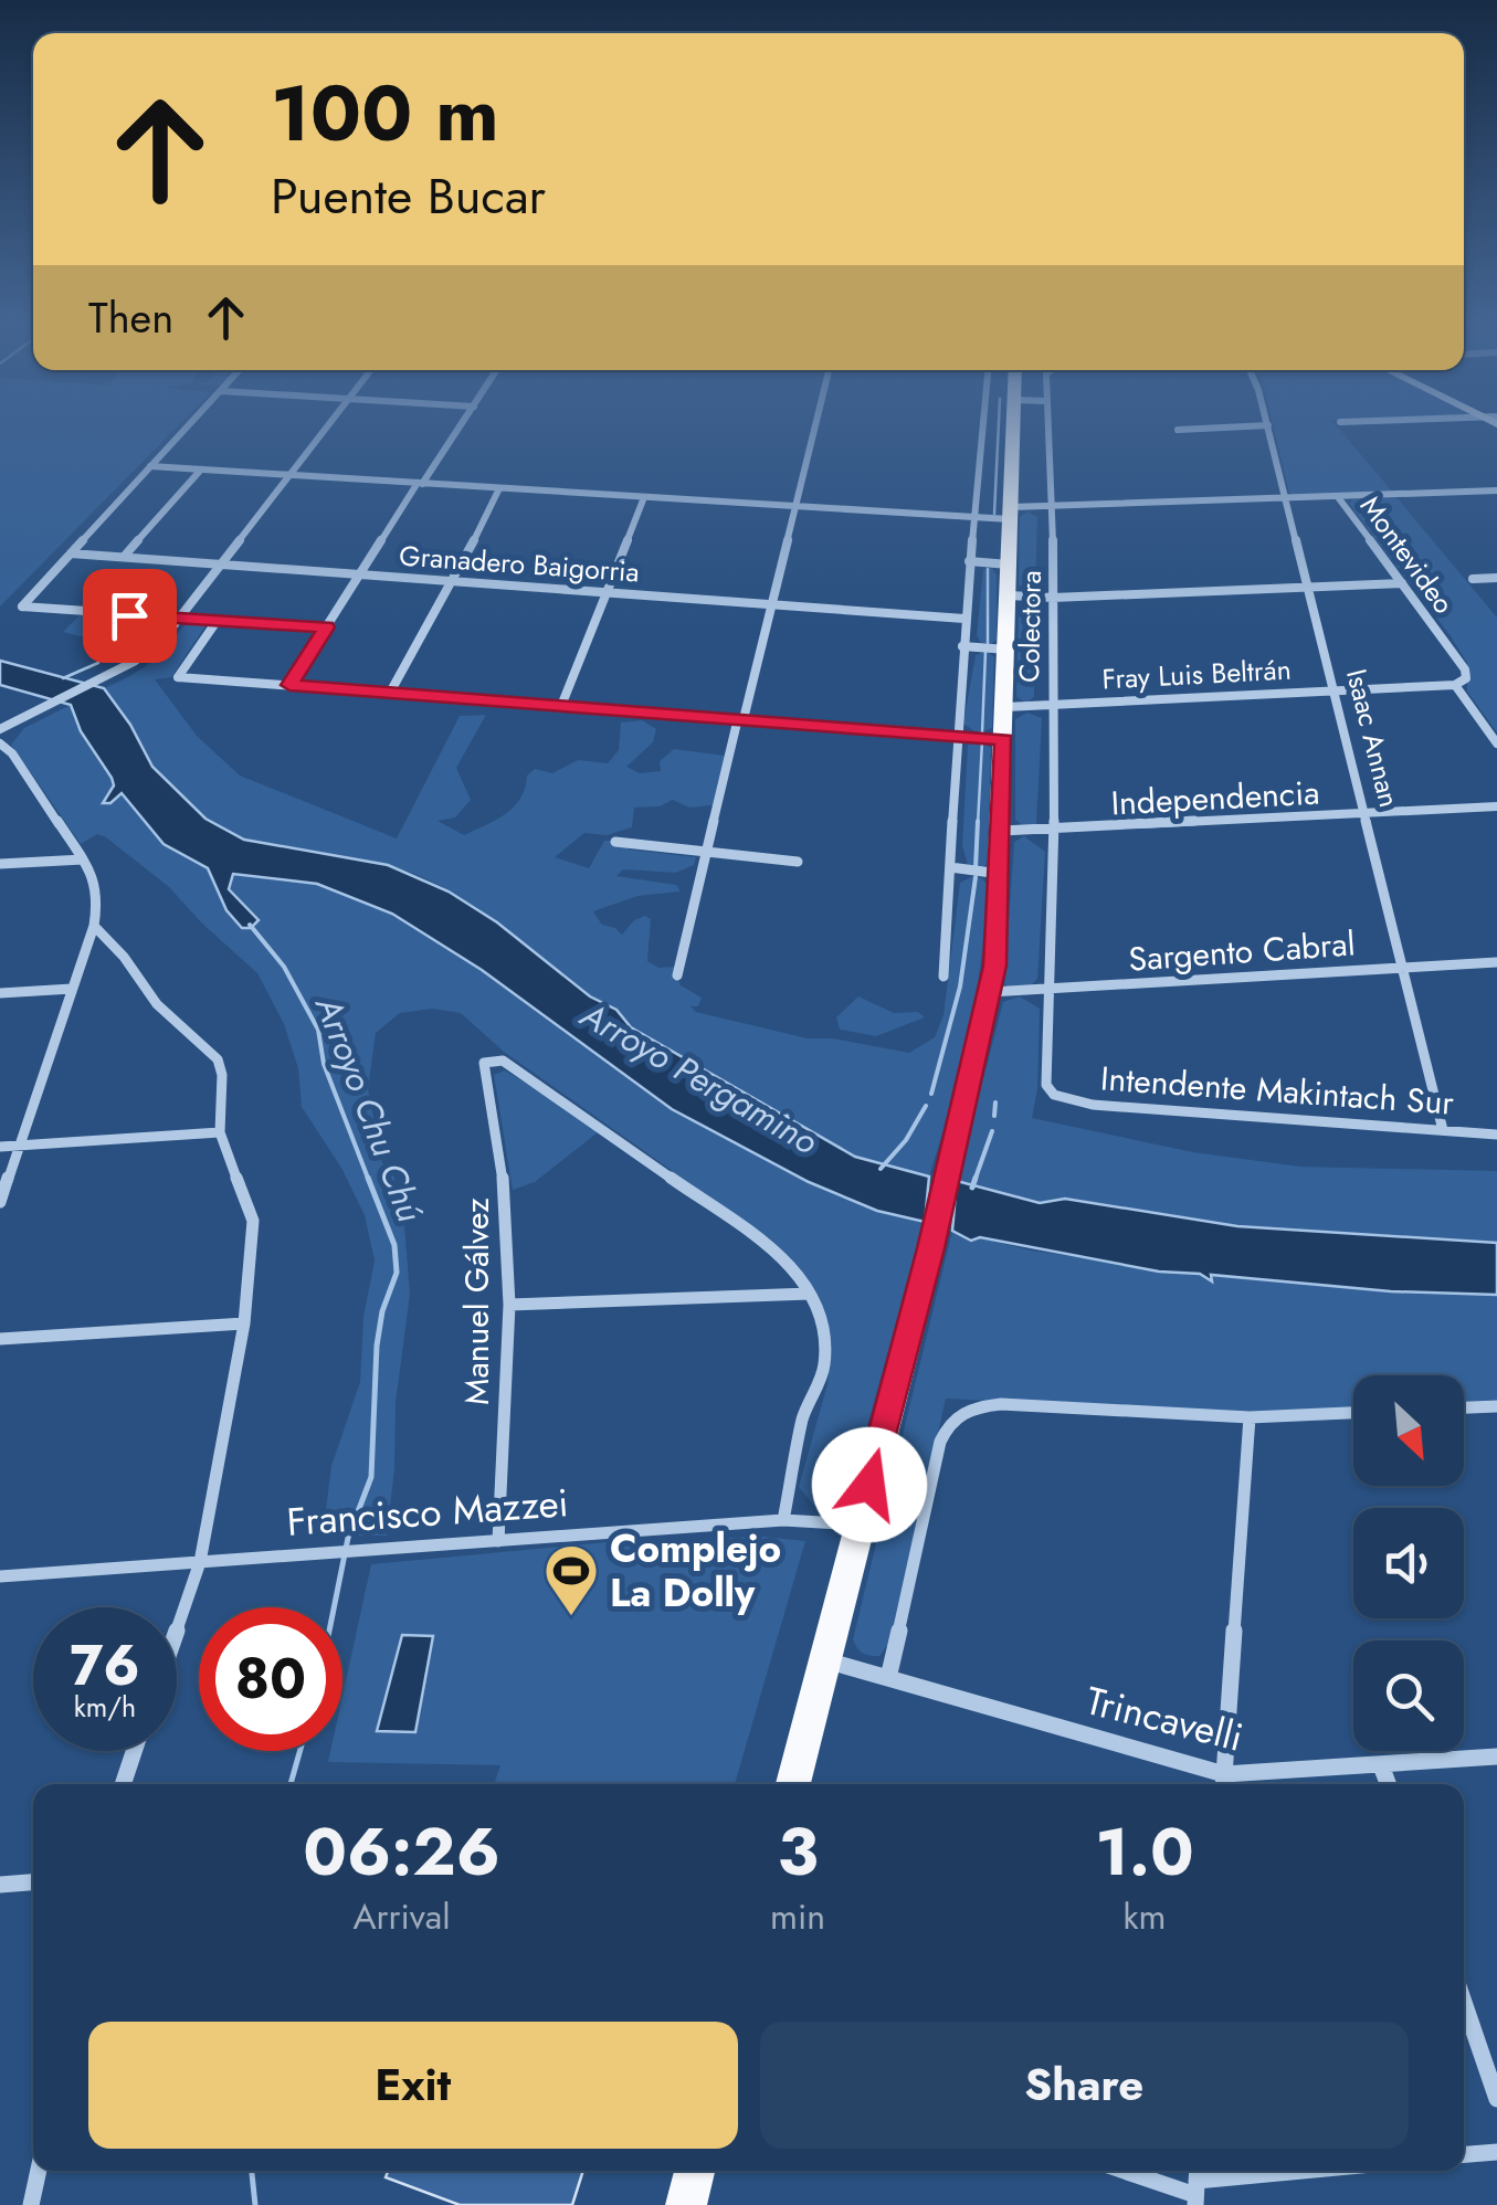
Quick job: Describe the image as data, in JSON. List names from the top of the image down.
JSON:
{
  "streets": {
    "street": [
      "Montevideo",
      "Granadero Baigorria",
      "Colectora",
      "Fray Luis Beltrán",
      "Isaac Annan",
      "Independencia",
      "Sargento Cabral",
      "Intendente Makintach Sur",
      "Manuel Gálvez",
      "Francisco Mazzei",
      "Trincavelli"
    ]
  },
  "crossings": [
    ["Montevideo", "Fray Luis Beltrán"],
    ["Granadero Baigorria", "Colectora"],
    ["Colectora", "Fray Luis Beltrán"],
    ["Colectora", "Independencia"],
    ["Colectora", "Sargento Cabral"],
    ["Colectora", "Intendente Makintach Sur"],
    ["Fray Luis Beltrán", "Isaac Annan"],
    ["Isaac Annan", "Independencia"],
    ["Isaac Annan", "Sargento Cabral"],
    ["Isaac Annan", "Intendente Makintach Sur"],
    ["Manuel Gálvez", "Francisco Mazzei"]
  ],
  "water": ["Arroyo Pergamino", "Arroyo Chu Chú"],
  "places": {
    "sports": ["Complejo La Dolly"]
  },
  "north": "bottom right",
  "page": {
    "turn": ["100 m", "Puente Bucar"],
    "then": "Then",
    "speed": "76 km/h",
    "limit": "80",
    "eta": [
      "06:26",
      "Arrival",
      "3",
      "min",
      "1.0",
      "km"
    ],
    "buttons": ["Exit", "Share"]
  }
}
